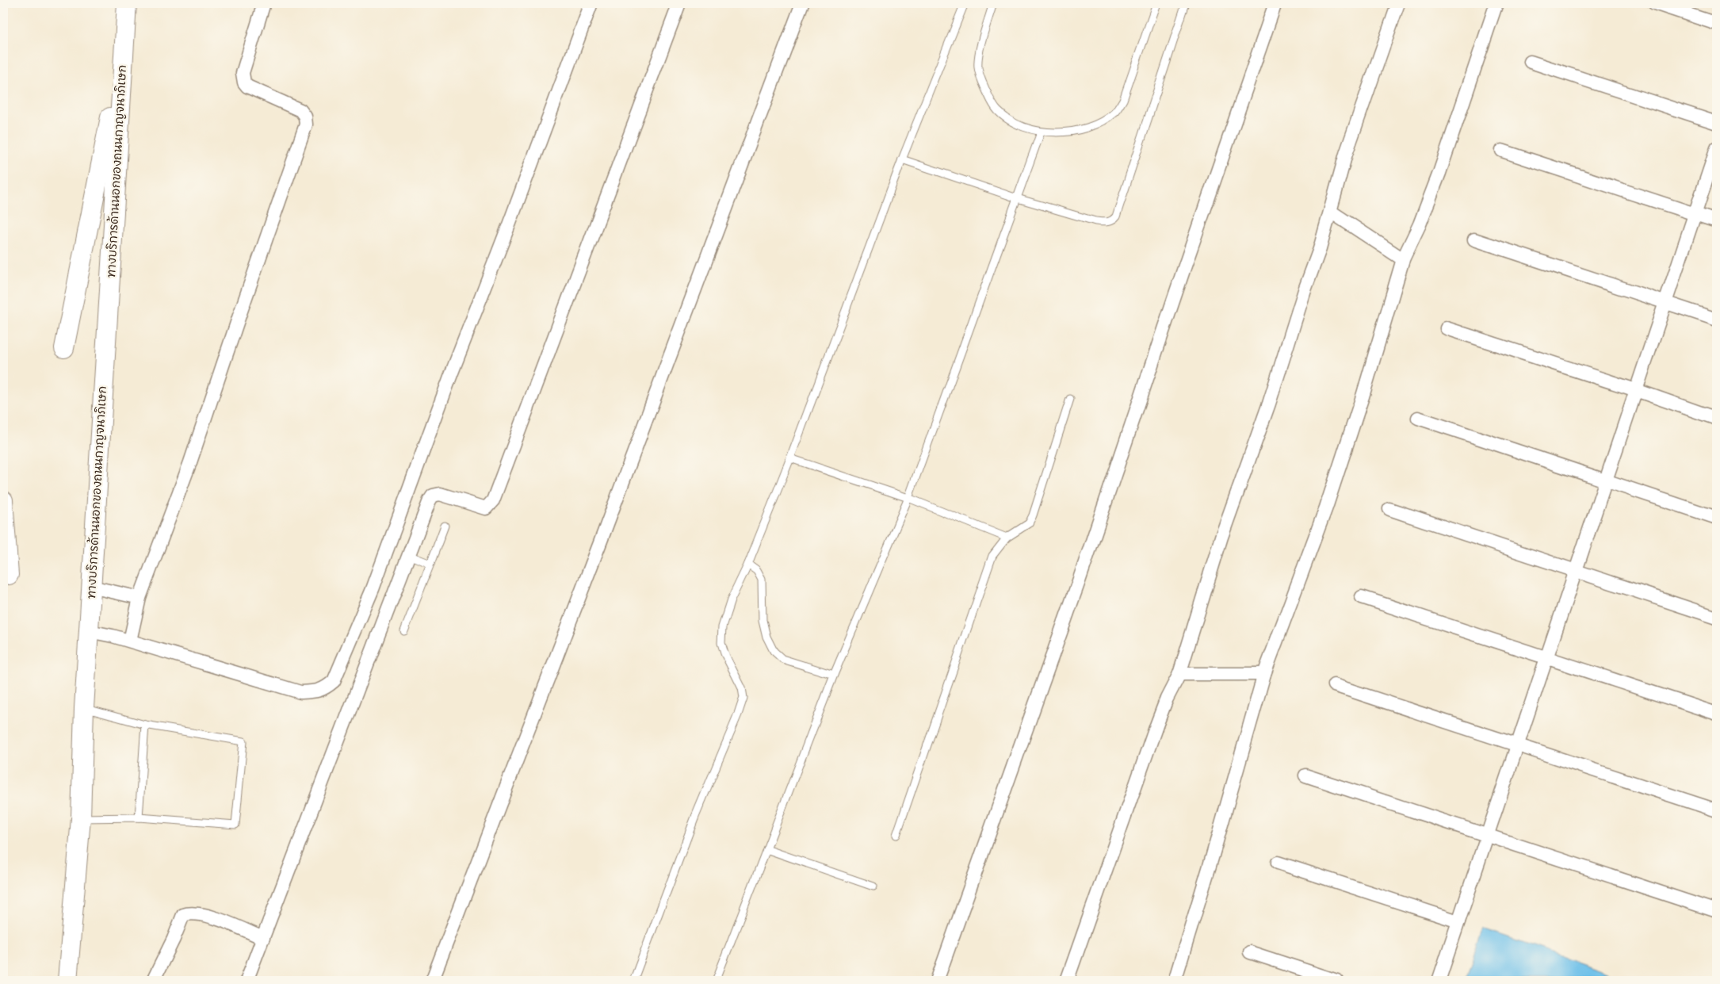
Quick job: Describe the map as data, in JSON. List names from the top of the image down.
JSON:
{
  "streets": {
    "main road": ["ทางบริการด้านนอกของถนนกาญจนาภิเษก"]
  }
}
